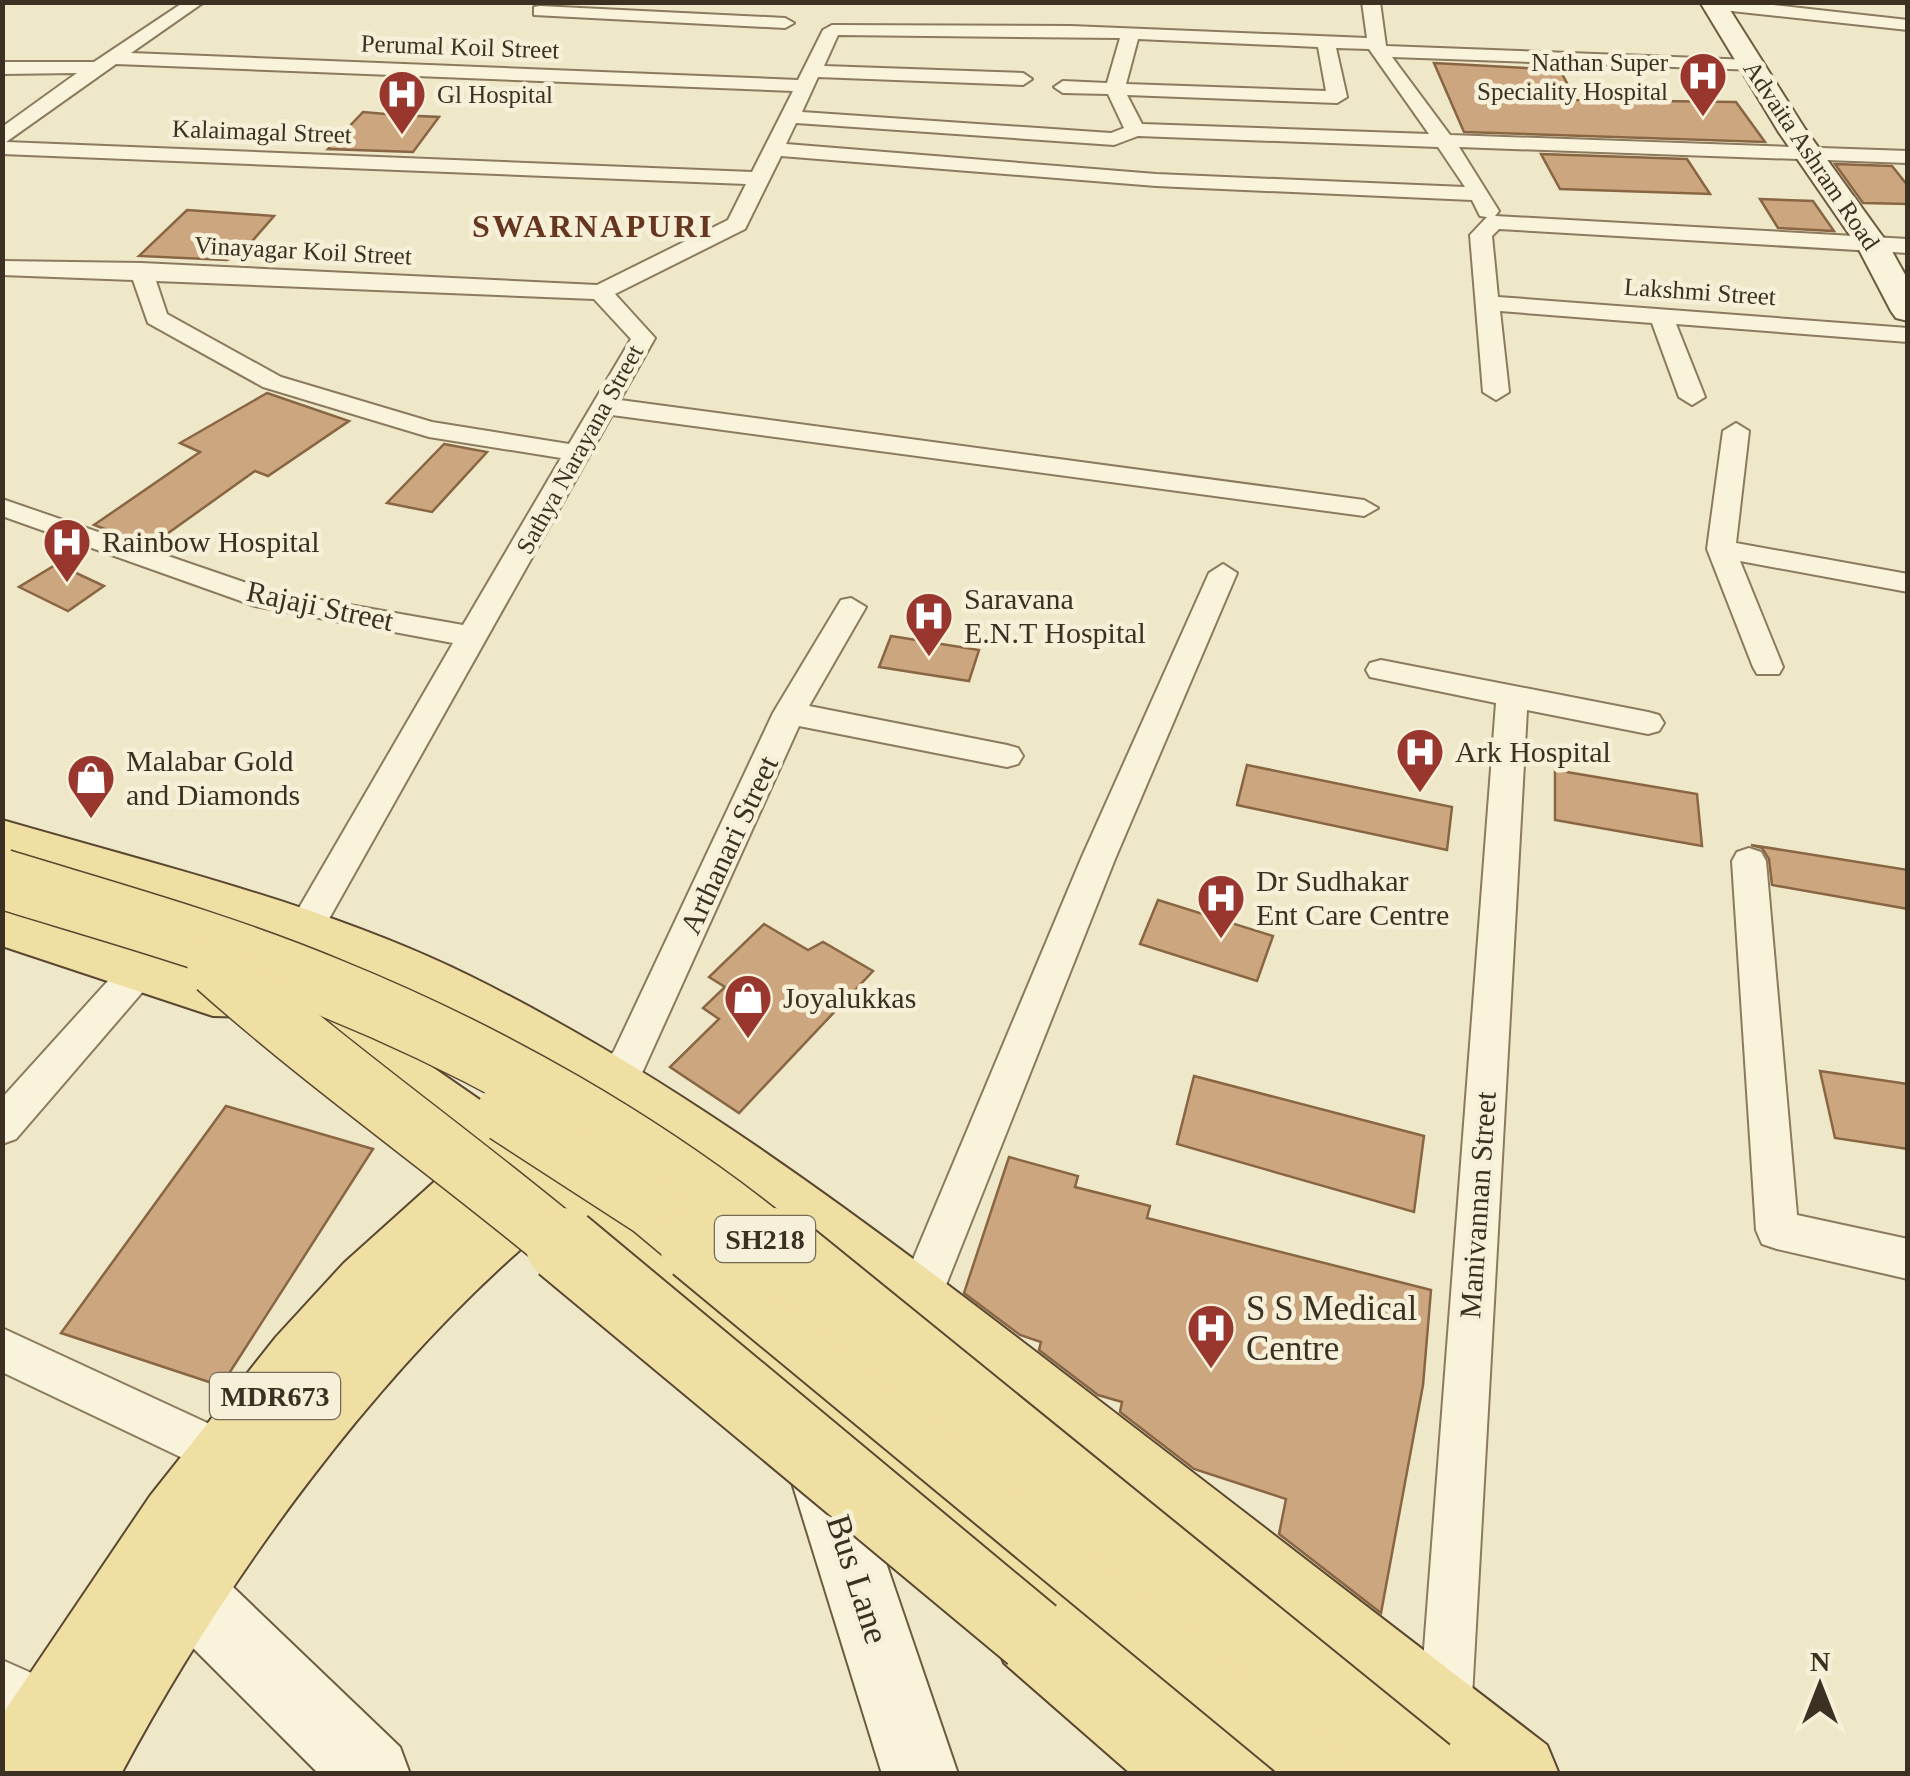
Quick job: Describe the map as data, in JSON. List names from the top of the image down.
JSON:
{
  "streets": {
    "main road": ["SH218", "MDR673"],
    "street": [
      "Perumal Koil Street",
      "Kalaimagal Street",
      "Advaita Ashram Road",
      "Vinayagar Koil Street",
      "Lakshmi Street",
      "Sathya Narayana Street",
      "Rajaji Street",
      "Arthanari Street",
      "Manivannan Street",
      "Bus Lane"
    ]
  },
  "crossings": [
    ["Vinayagar Koil Street", "Sathya Narayana Street"],
    ["Sathya Narayana Street", "Rajaji Street"],
    ["Arthanari Street", "MDR673"],
    ["Manivannan Street", "SH218"]
  ],
  "districts": ["SWARNAPURI"],
  "places": {
    "hospital": [
      "Nathan Super Speciality Hospital",
      "Gl Hospital",
      "Rainbow Hospital",
      "Saravana E.N.T Hospital",
      "Ark Hospital",
      "Dr Sudhakar Ent Care Centre",
      "S S Medical Centre"
    ],
    "shop": ["Malabar Gold and Diamonds", "Joyalukkas"]
  },
  "north": "top"
}
